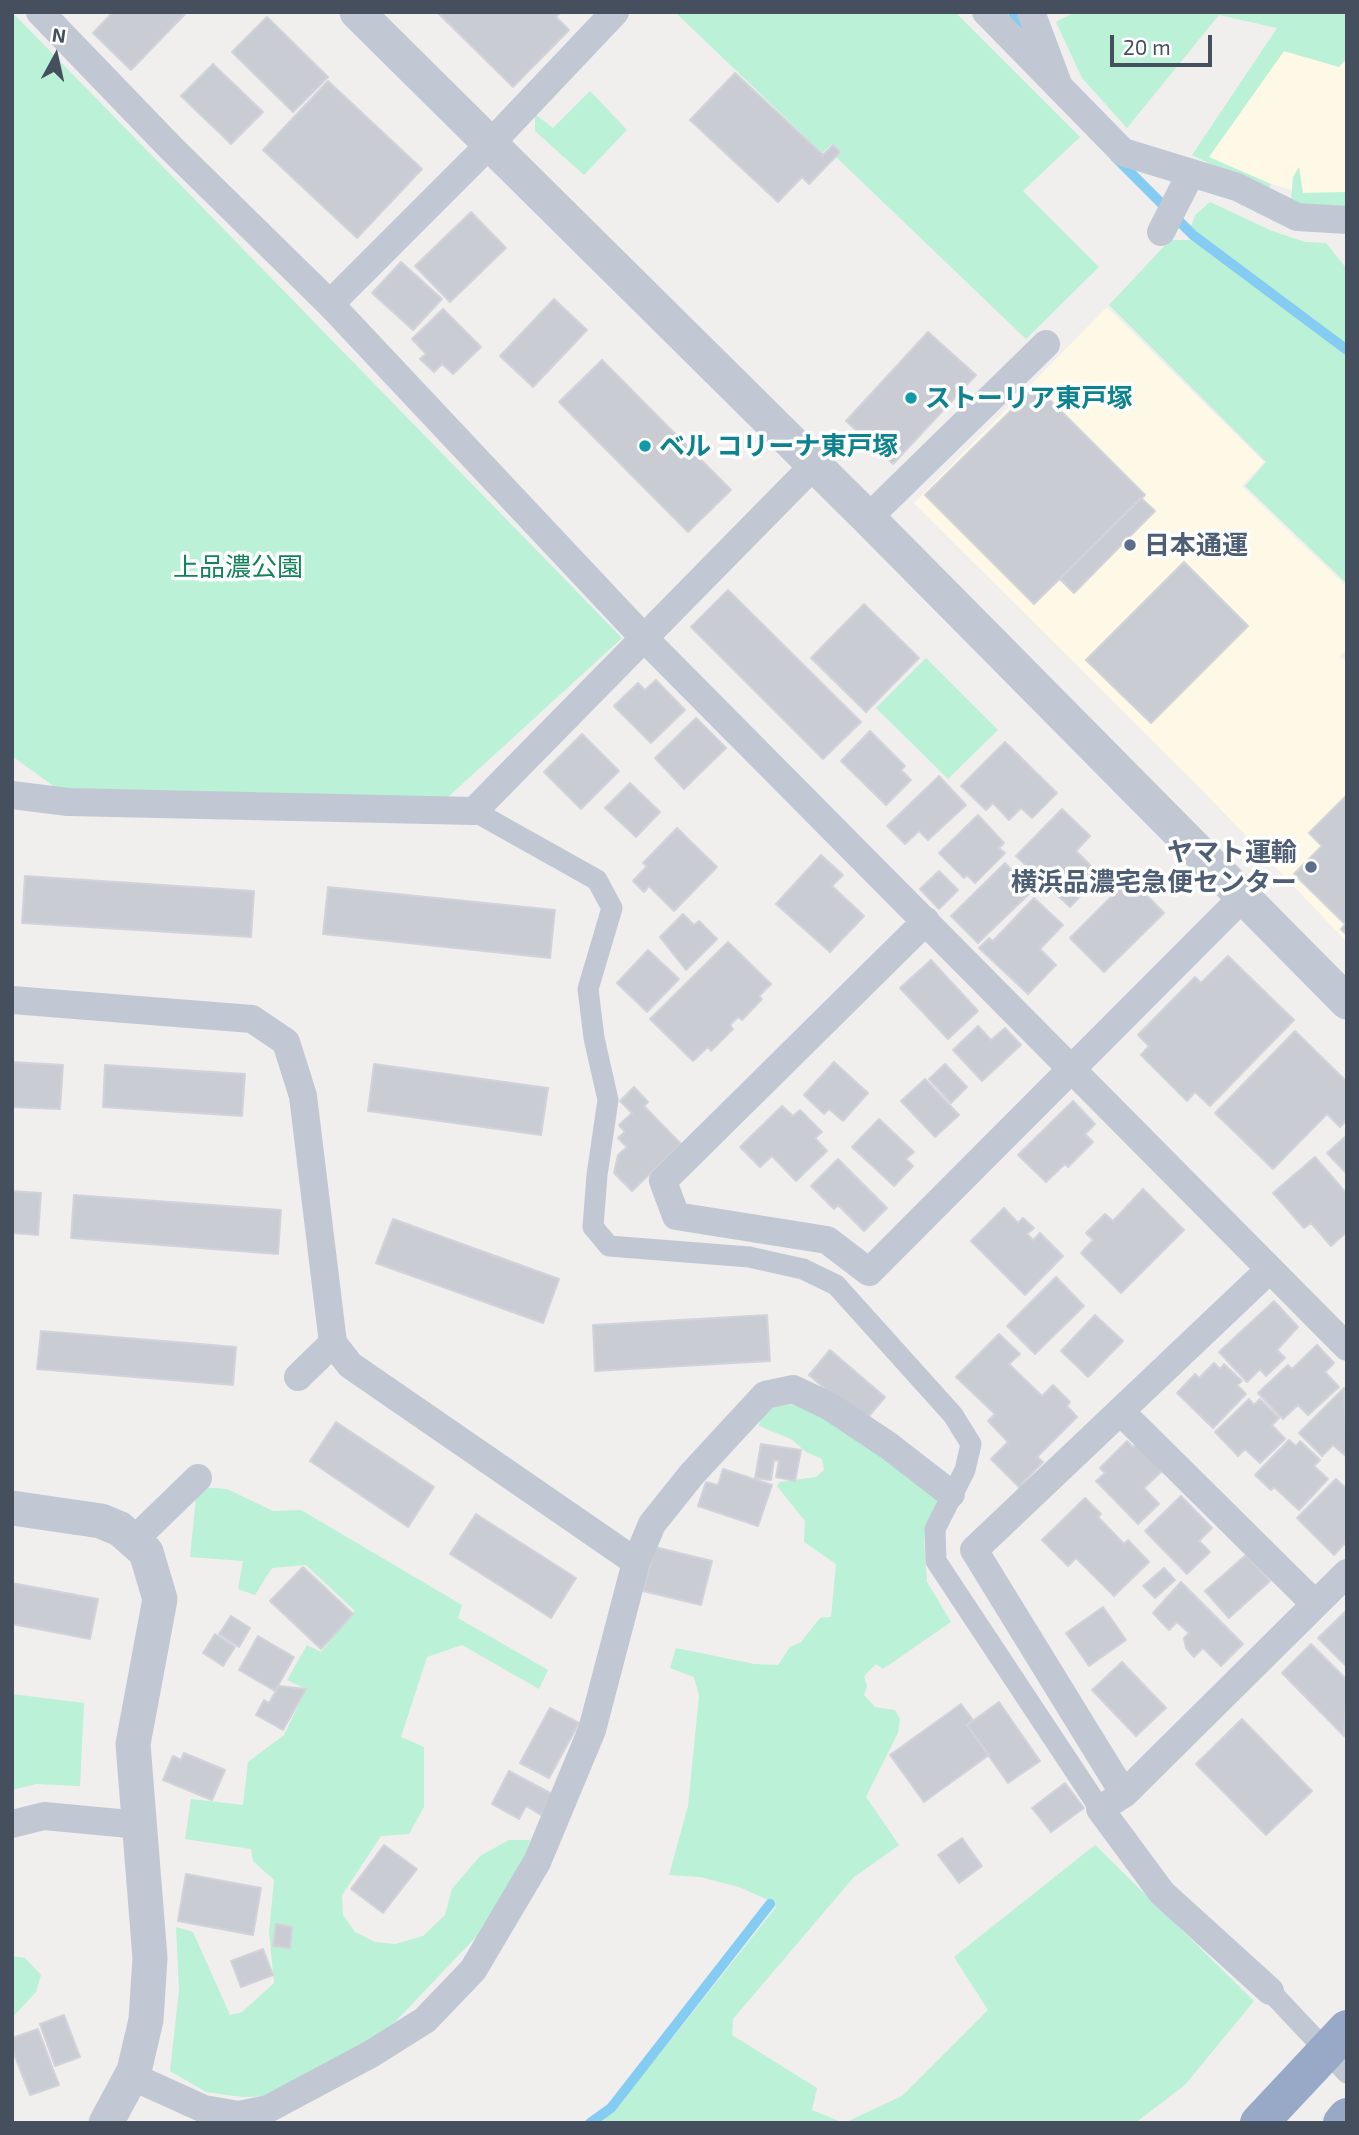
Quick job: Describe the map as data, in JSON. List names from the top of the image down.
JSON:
{
  "parks": ["上品濃公園"],
  "places": [
    "ストーリア東戸塚",
    "ベル コリーナ東戸塚",
    "日本通運",
    "ヤマト運輸 横浜品濃宅急便センター"
  ],
  "scale_bar": "20 m",
  "north": "top"
}
